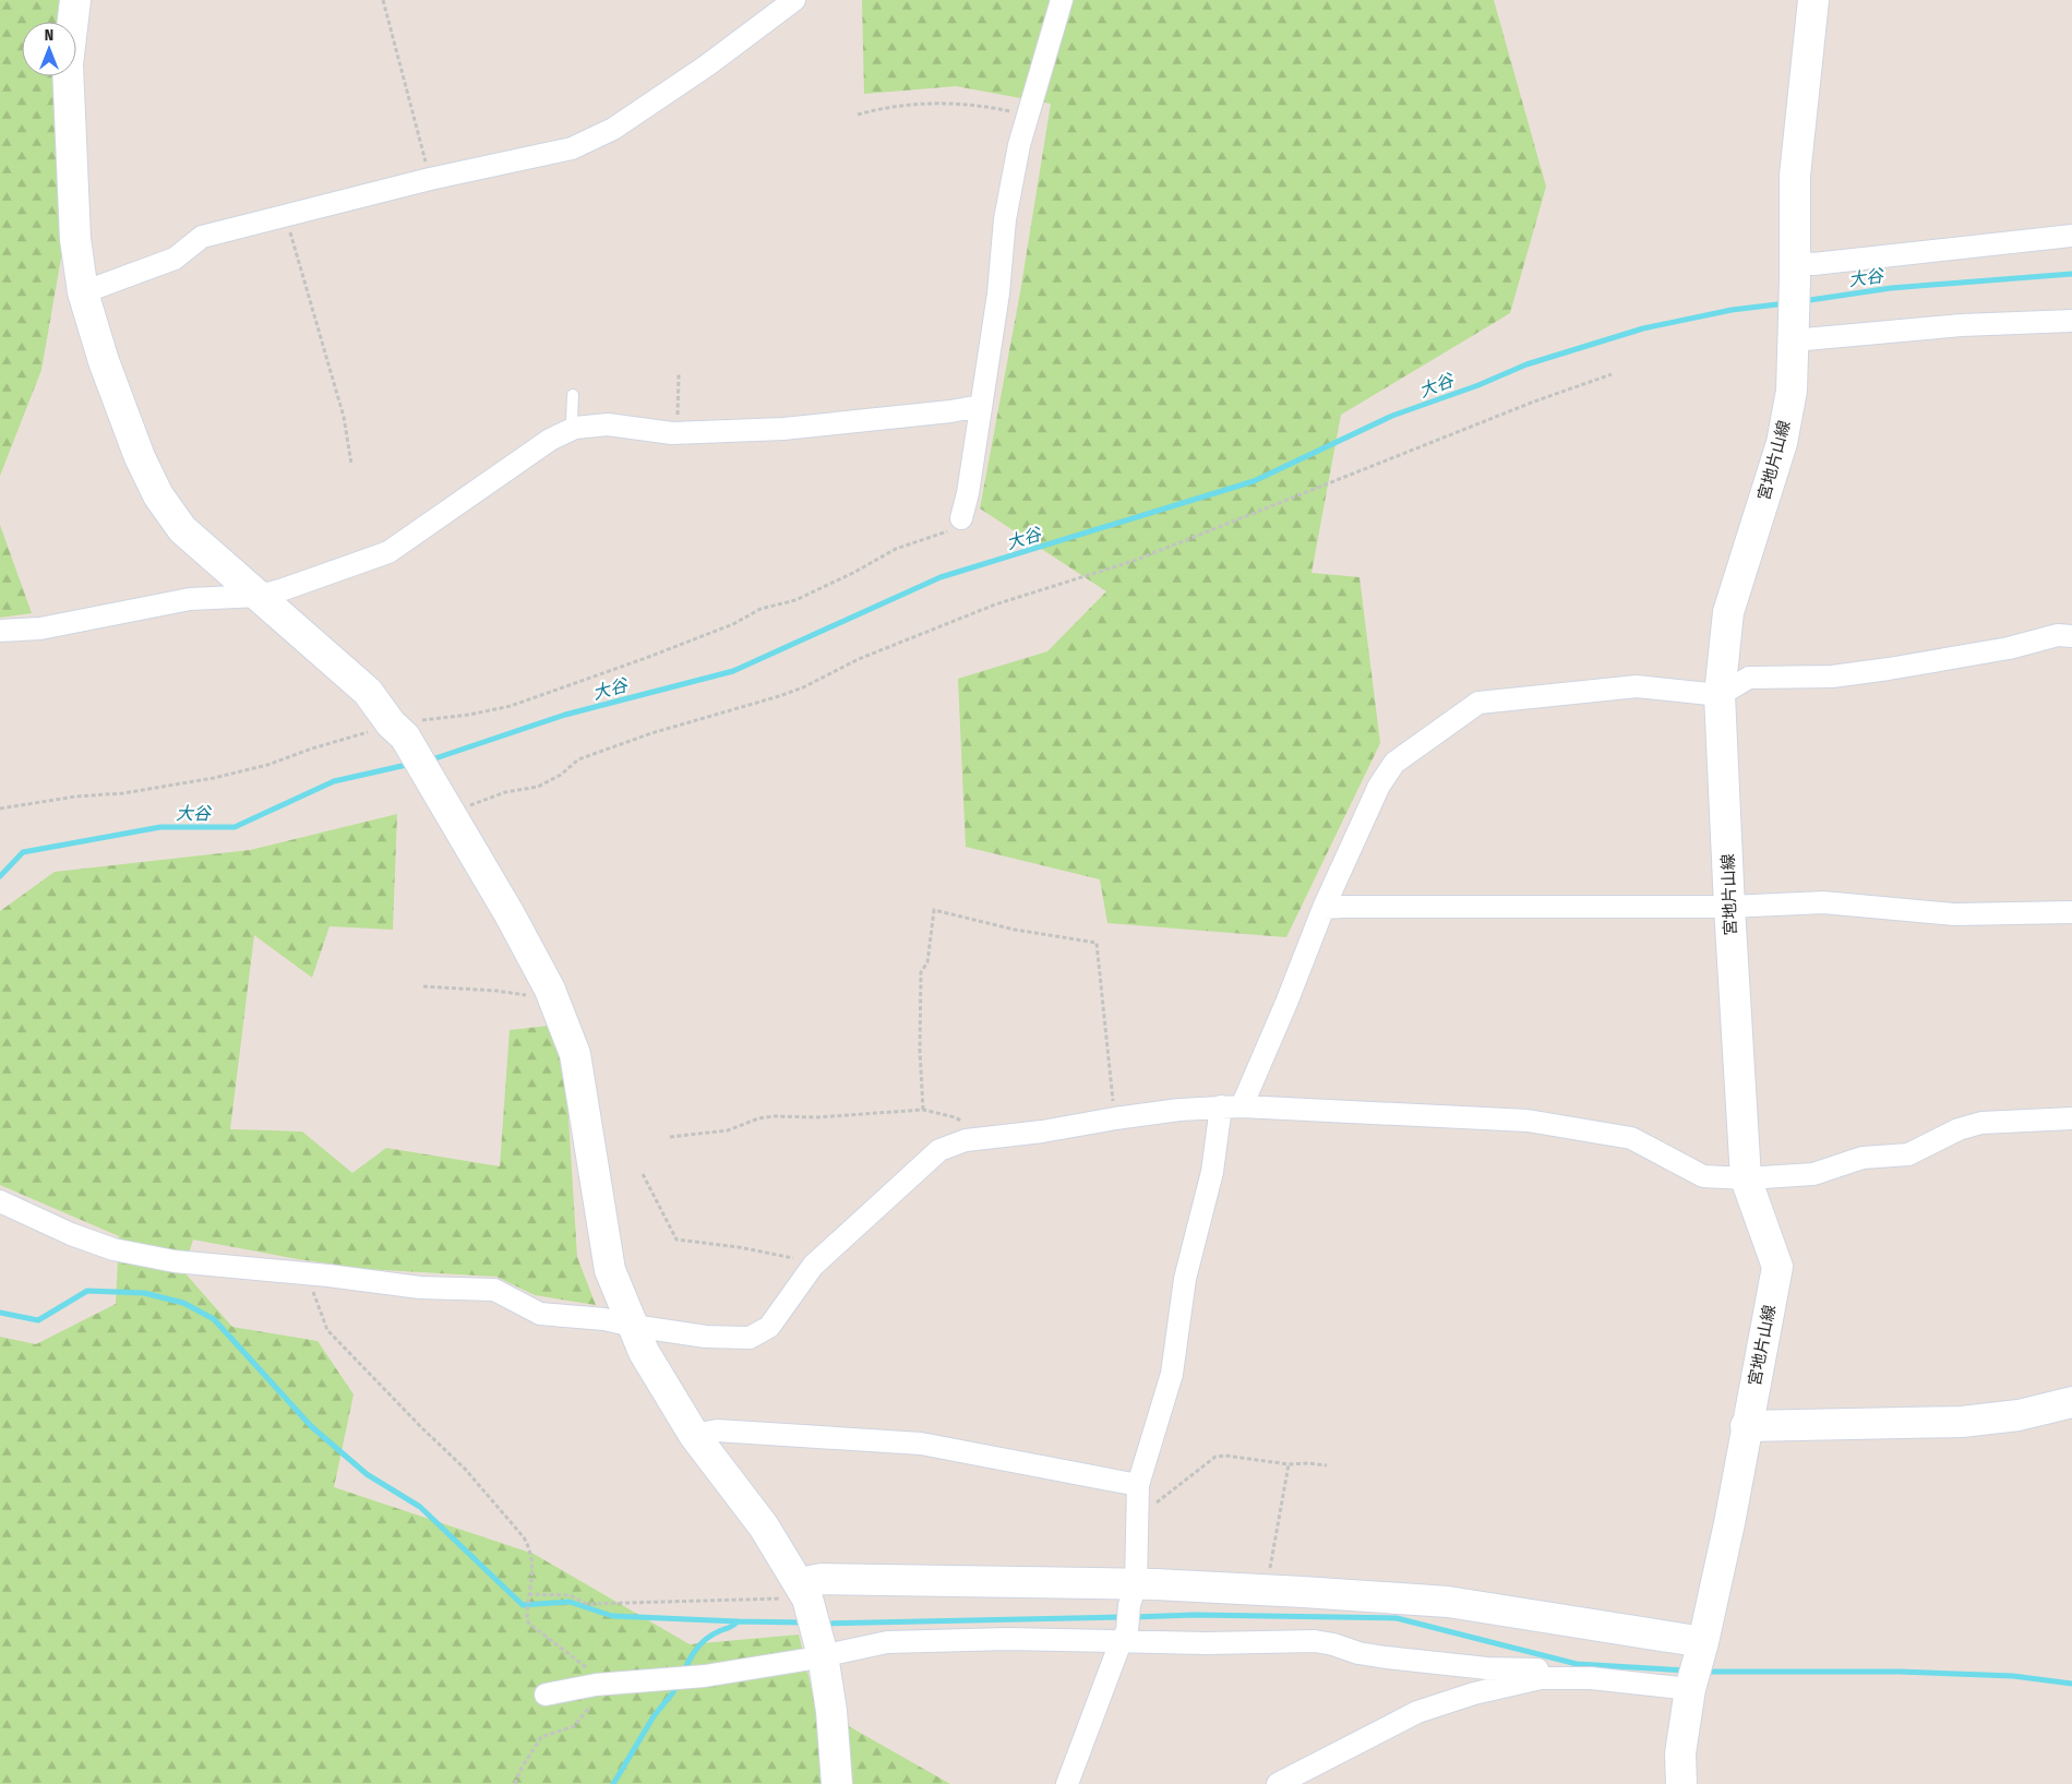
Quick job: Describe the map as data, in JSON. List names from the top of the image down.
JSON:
{
  "streets": {
    "street": ["宮地片山線"]
  },
  "water": ["大谷"],
  "north": "top"
}
